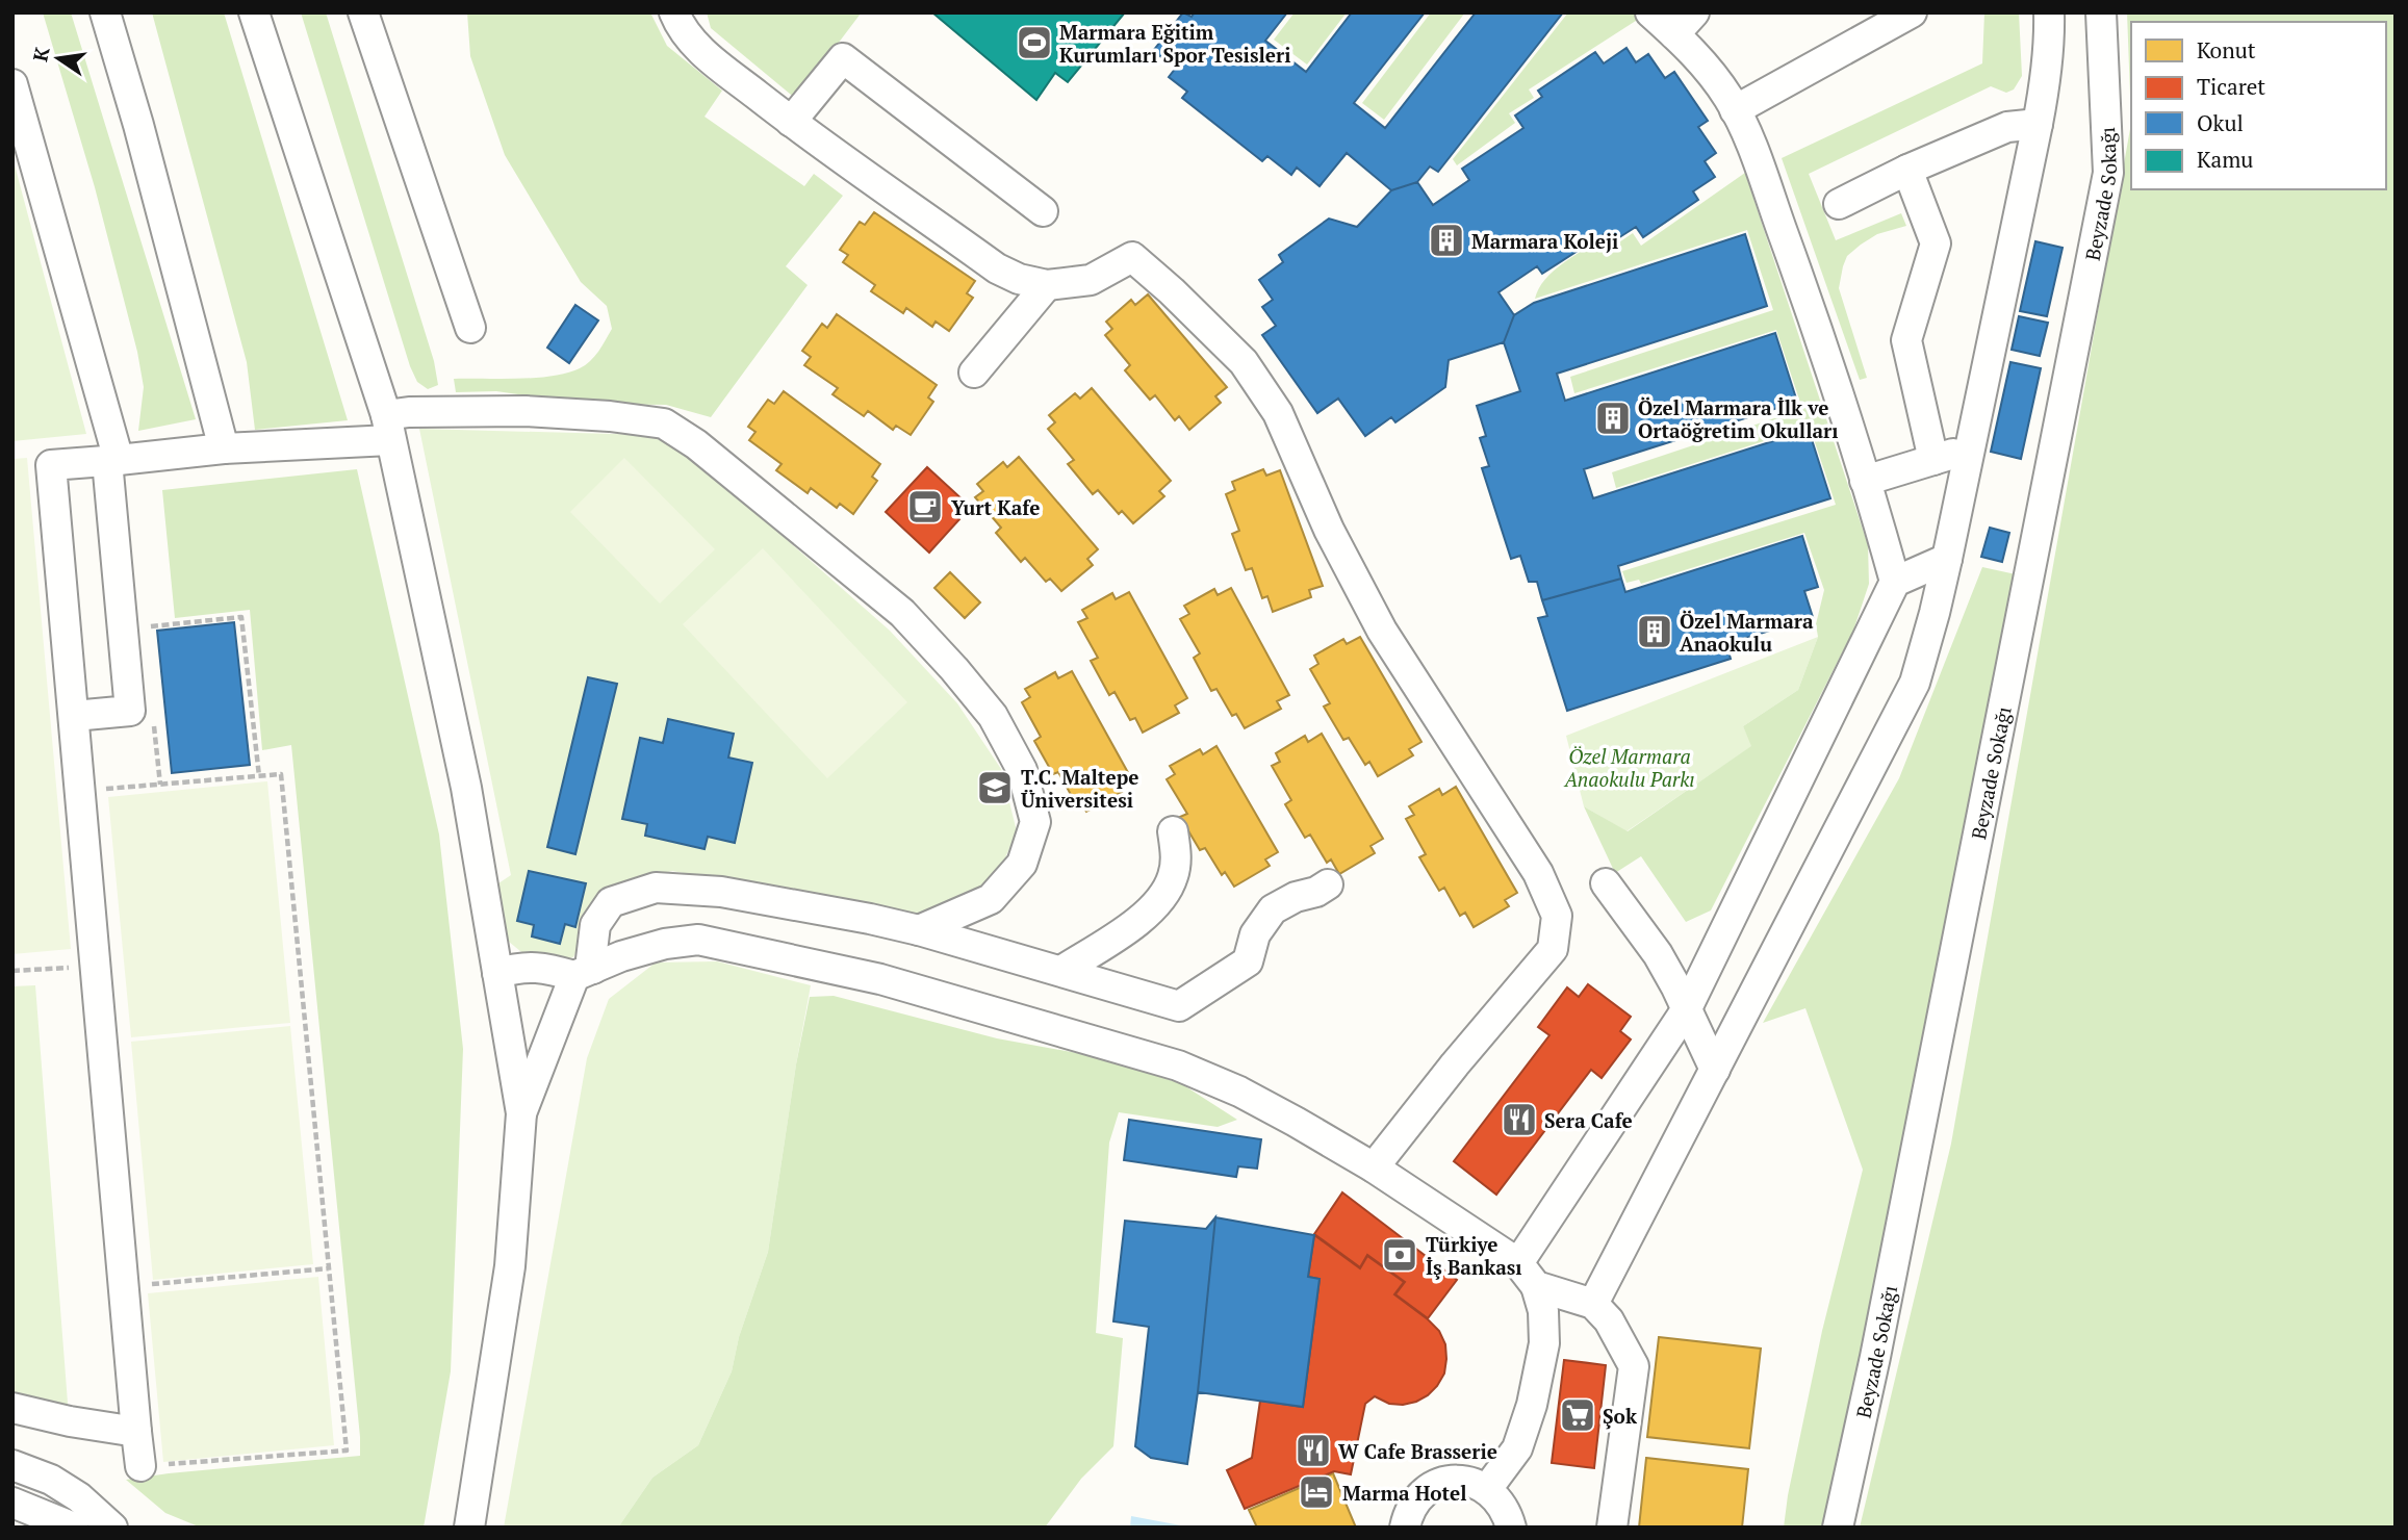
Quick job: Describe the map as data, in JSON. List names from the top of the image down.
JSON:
{
  "streets": {
    "street": ["Beyzade Sokağı"]
  },
  "parks": ["Özel Marmara Anaokulu Parkı"],
  "places": {
    "sports": ["Marmara Eğitim Kurumları Spor Tesisleri"],
    "building": ["Marmara Koleji", "Özel Marmara İlk ve Ortaöğretim Okulları", "Özel Marmara Anaokulu"],
    "cafe": ["Yurt Kafe"],
    "school or university": ["T.C. Maltepe Üniversitesi"],
    "restaurant": ["Sera Cafe", "W Cafe Brasserie"],
    "bank": ["Türkiye İş Bankası"],
    "supermarket": ["Şok"],
    "hotel": ["Marma Hotel"]
  },
  "legend": [
    "Konut",
    "Ticaret",
    "Okul",
    "Kamu"
  ],
  "north": "left"
}
